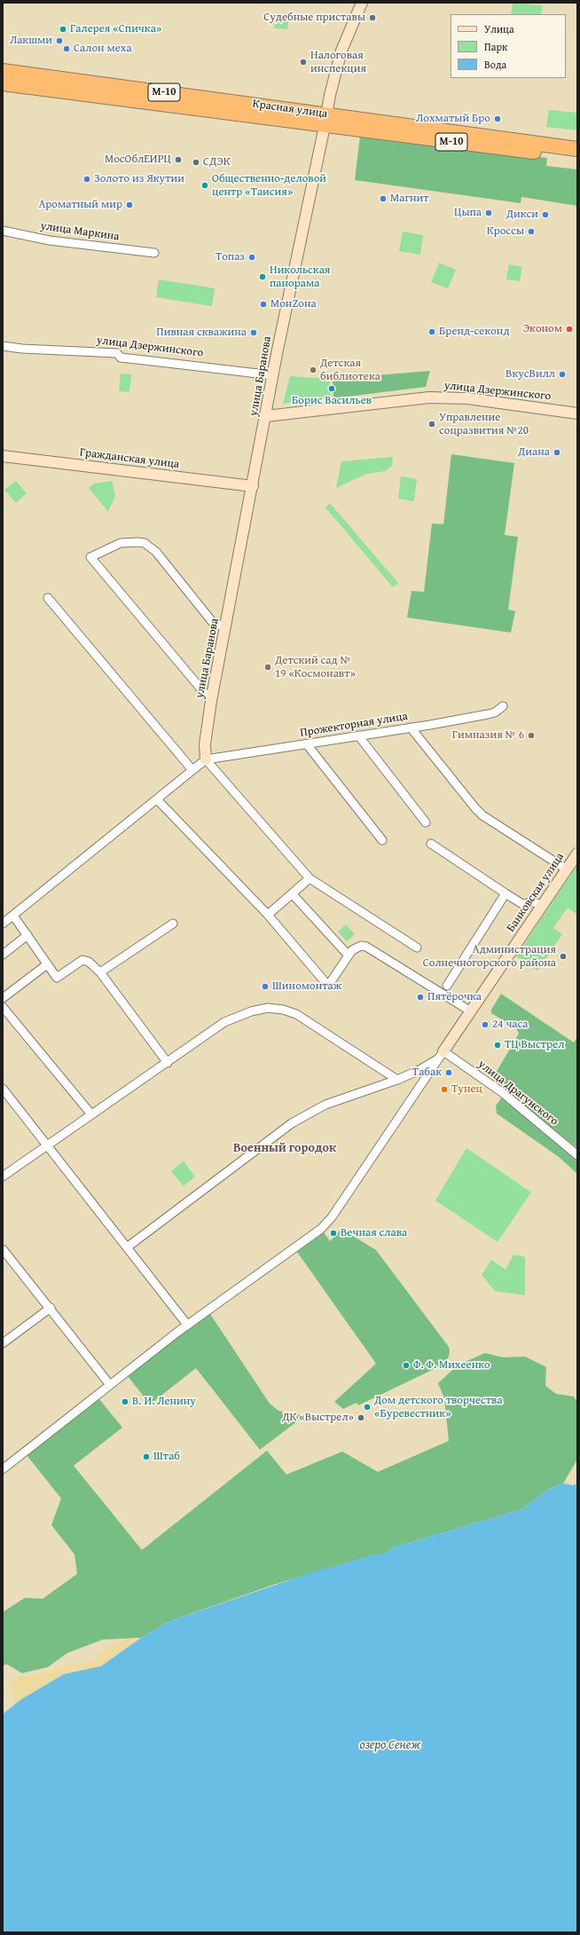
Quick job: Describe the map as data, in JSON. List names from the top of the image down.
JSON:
{
  "streets": {
    "highway": ["М-10", "Красная улица"],
    "street": [
      "улица Маркина",
      "улица Дзержинского",
      "улица Баранова",
      "Гражданская улица",
      "Прожекторная улица",
      "Банковская улица",
      "улица Драгунского"
    ]
  },
  "crossings": [
    ["Красная улица", "улица Баранова"],
    ["улица Дзержинского", "улица Баранова"],
    ["улица Баранова", "Гражданская улица"],
    ["улица Баранова", "Прожекторная улица"],
    ["Банковская улица", "улица Драгунского"]
  ],
  "districts": ["Военный городок"],
  "water": ["озеро Сенеж"],
  "places": [
    "Судебные приставы",
    "Галерея «Спичка»",
    "Лакшми",
    "Салон меха",
    "Налоговая инспекция",
    "Лохматый Бро",
    "МосОблЕИРЦ",
    "СДЭК",
    "Золото из Якутии",
    "Общественно-деловой центр «Таисия»",
    "Магнит",
    "Ароматный мир",
    "Цыпа",
    "Дикси",
    "Кроссы",
    "Топаз",
    "Никольская панорама",
    "МонZона",
    "Эконом",
    "Бренд-секонд",
    "Пивная скважина",
    "Детская библиотека",
    "ВкусВилл",
    "Борис Васильев",
    "Управление соцразвития №20",
    "Диана",
    "Детский сад № 19 «Космонавт»",
    "Гимназия № 6",
    "Администрация Солнечногорского района",
    "Шиномонтаж",
    "Пятёрочка",
    "24 часа",
    "ТЦ Выстрел",
    "Табак",
    "Тунец",
    "Вечная слава",
    "Ф. Ф. Михеенко",
    "В. И. Ленину",
    "Дом детского творчества «Буревестник»",
    "ДК «Выстрел»",
    "Штаб"
  ],
  "legend": ["Улица", "Парк", "Вода"]
}
